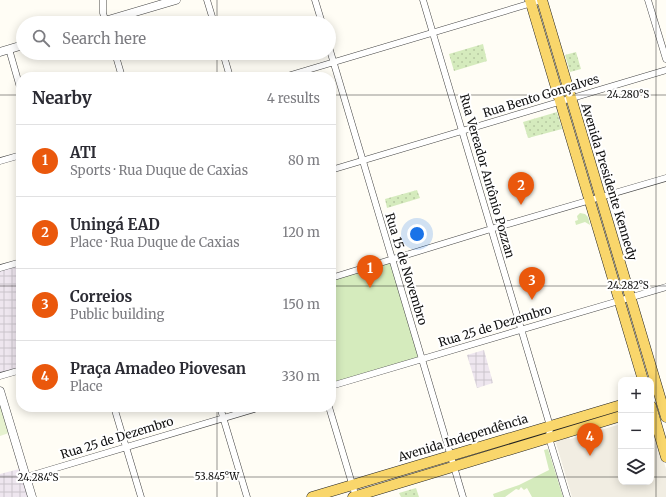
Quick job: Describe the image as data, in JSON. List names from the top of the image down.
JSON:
{
  "streets": {
    "main road": ["Avenida Presidente Kennedy", "Avenida Independência"],
    "street": [
      "Rua Bento Gonçalves",
      "Rua Vereador Antônio Pozzan",
      "Rua 15 de Novembro",
      "Rua 25 de Dezembro"
    ]
  },
  "crossings": [
    ["Rua Bento Gonçalves", "Rua Vereador Antônio Pozzan"],
    ["Rua Bento Gonçalves", "Avenida Presidente Kennedy"],
    ["Rua Bento Gonçalves", "Rua 15 de Novembro"],
    ["Rua Vereador Antônio Pozzan", "Rua 25 de Dezembro"],
    ["Rua Vereador Antônio Pozzan", "Avenida Independência"],
    ["Avenida Presidente Kennedy", "Rua 25 de Dezembro"],
    ["Rua 15 de Novembro", "Rua 25 de Dezembro"],
    ["Rua 15 de Novembro", "Avenida Independência"]
  ],
  "page": {
    "search": "Search here",
    "heading": ["Nearby", "4 results"],
    "list": [
      {
        "mark": "1",
        "name": "ATI",
        "note": "Sports · Rua Duque de Caxias",
        "value": "80 m"
      },
      {
        "mark": "2",
        "name": "Uningá EAD",
        "note": "Place · Rua Duque de Caxias",
        "value": "120 m"
      },
      {
        "mark": "3",
        "name": "Correios",
        "note": "Public building",
        "value": "150 m"
      },
      {
        "mark": "4",
        "name": "Praça Amadeo Piovesan",
        "note": "Place",
        "value": "330 m"
      }
    ],
    "pins": [
      "2",
      "1",
      "3",
      "4"
    ],
    "map_buttons": ["+", "−"]
  },
  "coordinates": [
    "24.280°S",
    "24.282°S",
    "53.845°W",
    "24.284°S"
  ]
}
